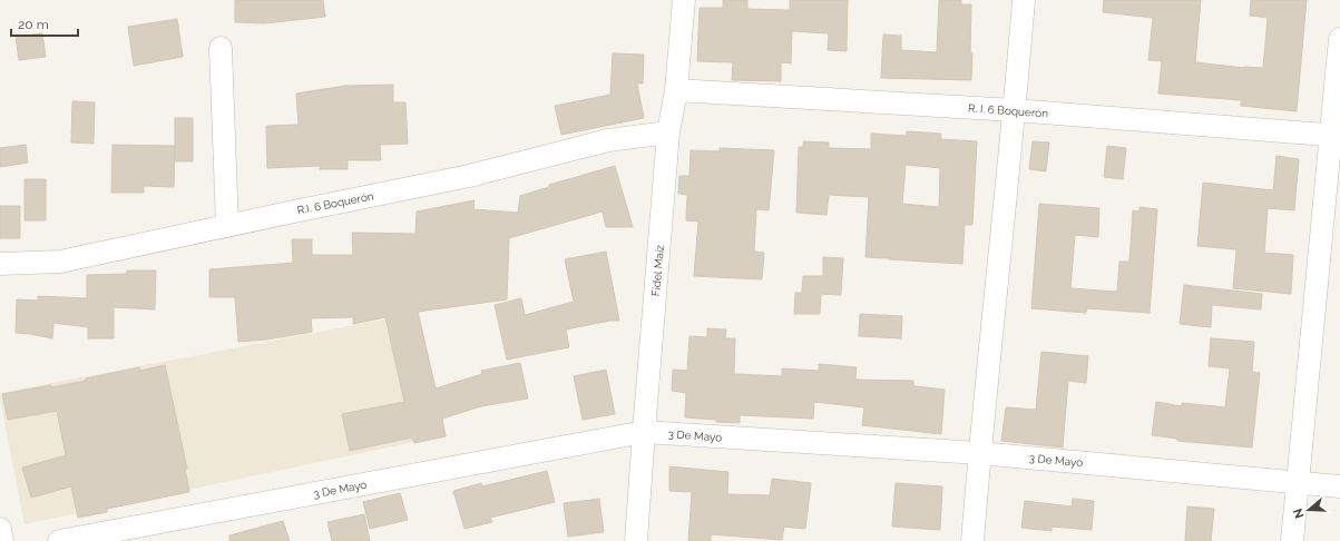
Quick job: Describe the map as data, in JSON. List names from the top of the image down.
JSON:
{
  "streets": {
    "street": [
      "R. I. 6 Boquerón",
      "R.I. 6 Boquerón",
      "Fidel Maíz",
      "3 De Mayo"
    ]
  },
  "crossings": [
    ["R. I. 6 Boquerón", "Fidel Maíz"],
    ["R.I. 6 Boquerón", "Fidel Maíz"],
    ["Fidel Maíz", "3 De Mayo"]
  ],
  "scale_bar": "20 m",
  "north": "left"
}
